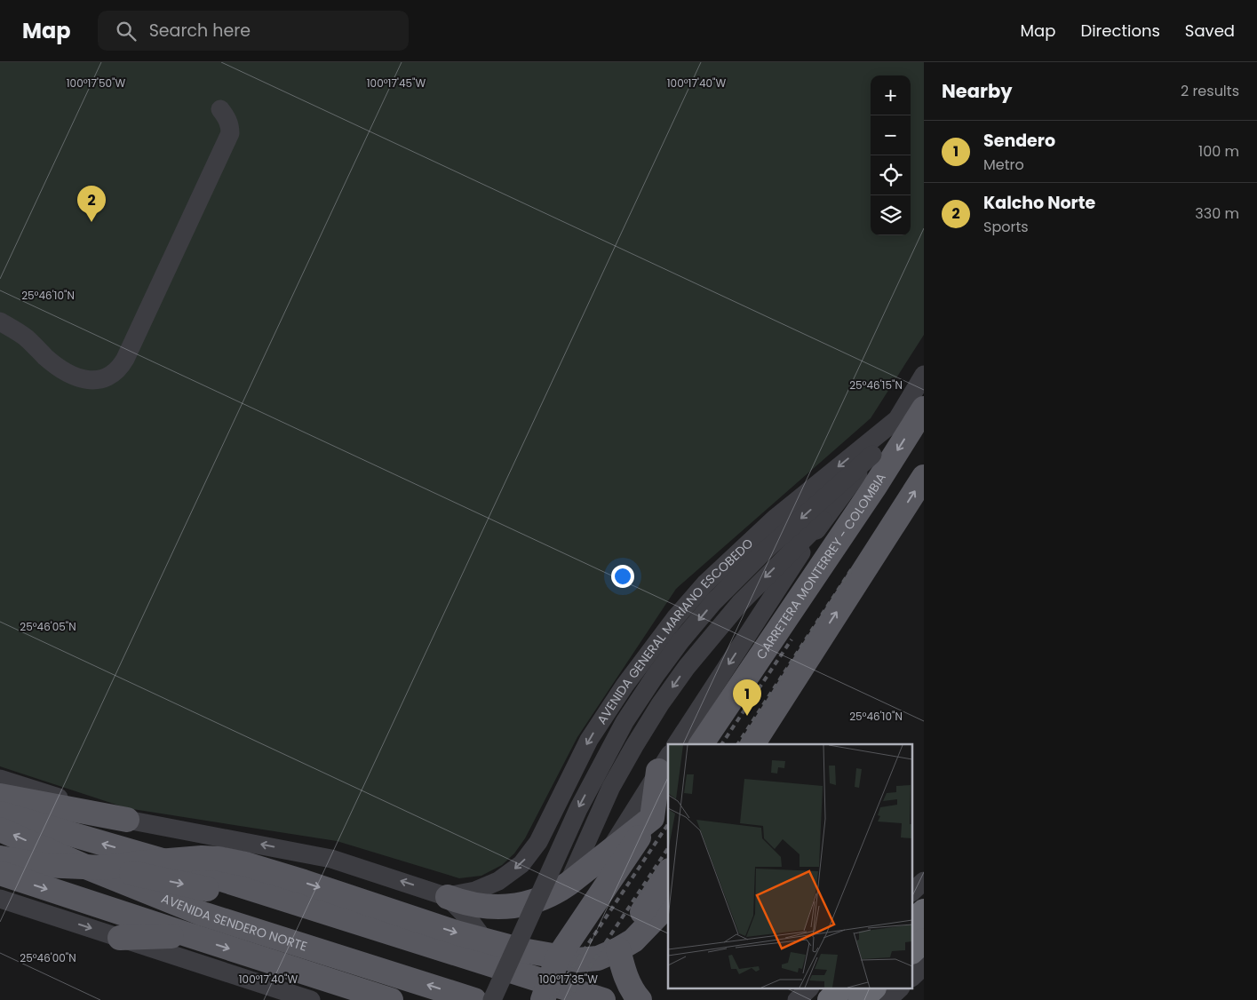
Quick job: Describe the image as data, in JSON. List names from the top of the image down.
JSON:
{
  "streets": {
    "main road": ["CARRETERA MONTERREY - COLOMBIA", "AVENIDA SENDERO NORTE"],
    "street": ["AVENIDA GENERAL MARIANO ESCOBEDO"]
  },
  "page": {
    "header": "Map",
    "search": "Search here",
    "nav": ["Map", "Directions", "Saved"],
    "heading": ["Nearby", "2 results"],
    "map_buttons": ["+", "−"],
    "list": [
      {
        "mark": "1",
        "name": "Sendero",
        "note": "Metro",
        "value": "100 m"
      },
      {
        "mark": "2",
        "name": "Kalcho Norte",
        "note": "Sports",
        "value": "330 m"
      }
    ],
    "pins": ["2", "1"]
  },
  "coordinates": [
    "100°17'50\"W",
    "100°17'45\"W",
    "100°17'40\"W",
    "25°46'10\"N",
    "25°46'15\"N",
    "25°46'05\"N",
    "25°46'00\"N",
    "100°17'35\"W"
  ]
}
